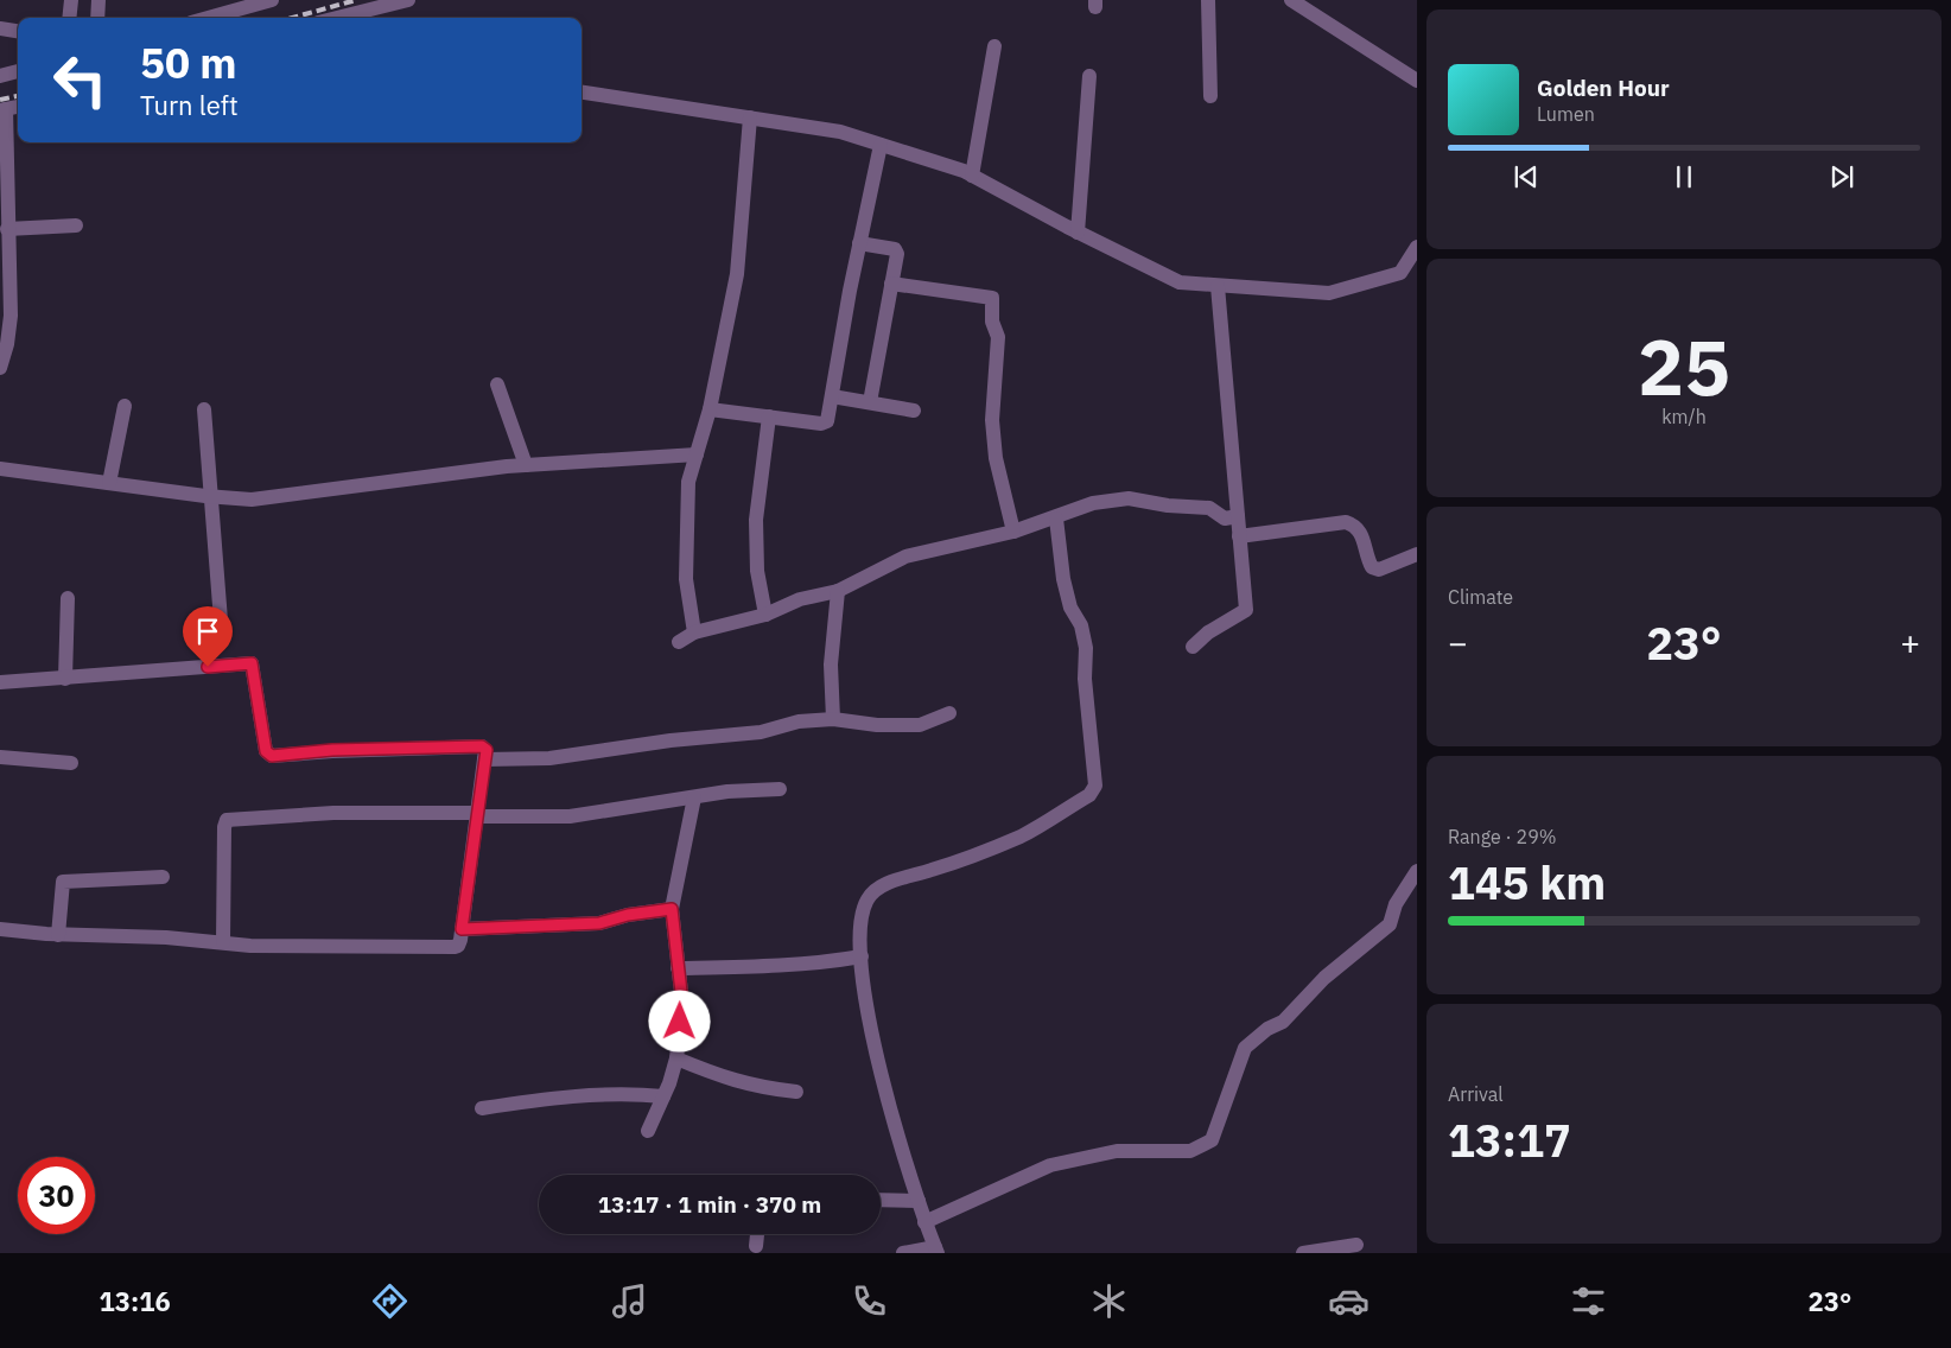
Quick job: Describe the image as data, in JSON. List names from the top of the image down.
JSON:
{
  "page": {
    "turn": ["50 m", "Turn left"],
    "song": ["Golden Hour", "Lumen"],
    "tile": [
      ["25", "km/h"],
      "Climate",
      ["Range · 29%", "145 km"],
      ["Arrival", "13:17"]
    ],
    "heat": ["−", "23°", "+"],
    "limit": "30",
    "trip": "13:17 · 1 min · 370 m",
    "tabs": ["13:16", "23°"]
  }
}
